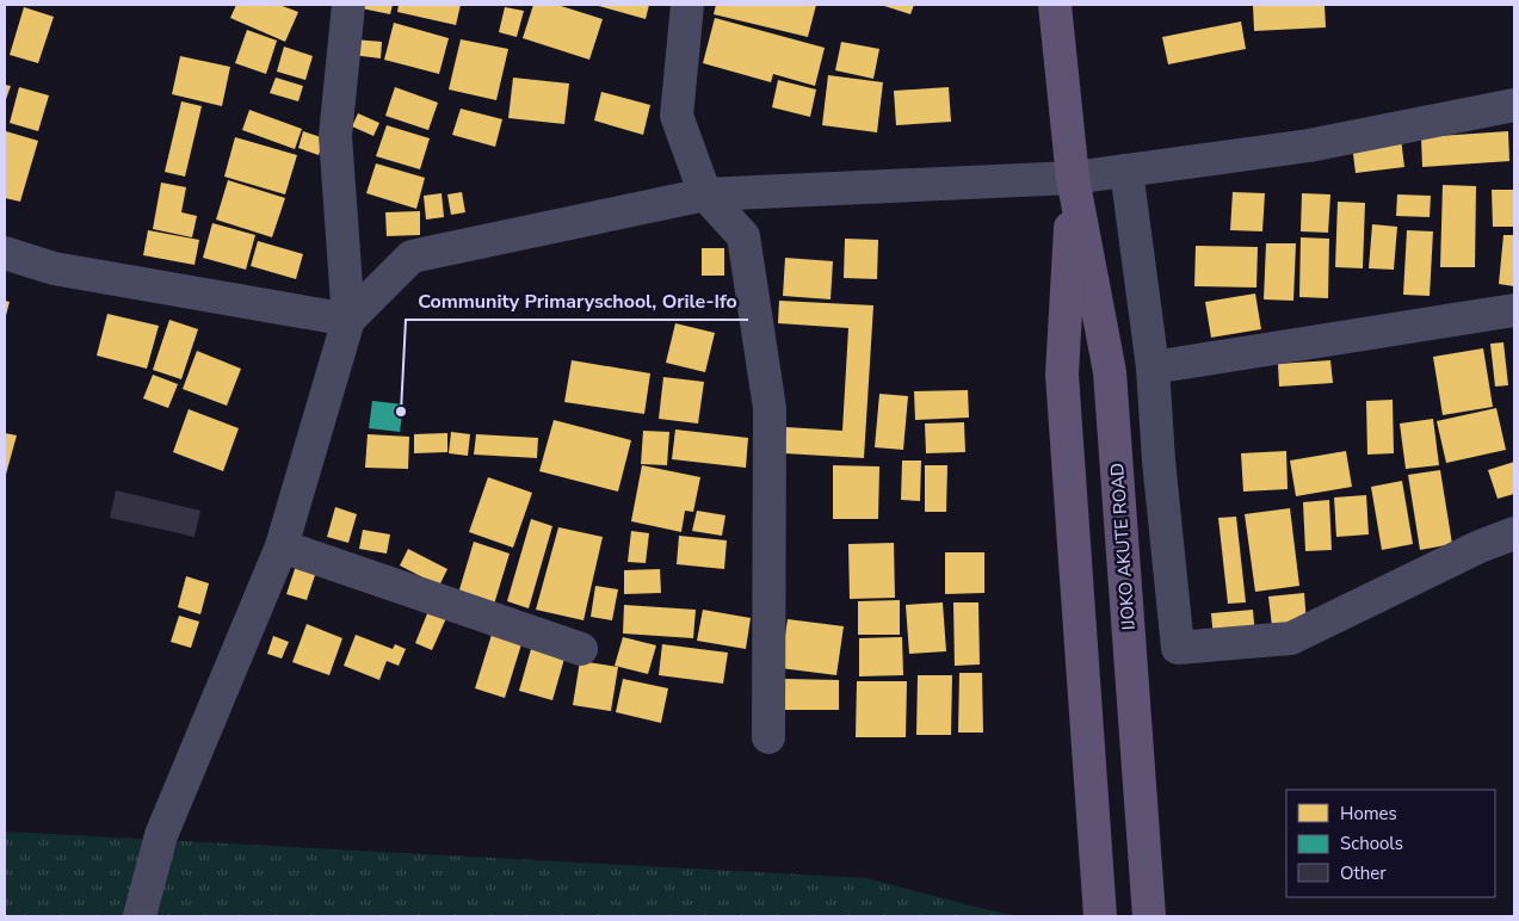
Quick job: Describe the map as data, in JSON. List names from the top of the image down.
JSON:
{
  "streets": {
    "main road": ["IJOKO AKUTE ROAD"]
  },
  "places": ["Community Primaryschool, Orile-Ifo"],
  "legend": ["Homes", "Schools", "Other"]
}
